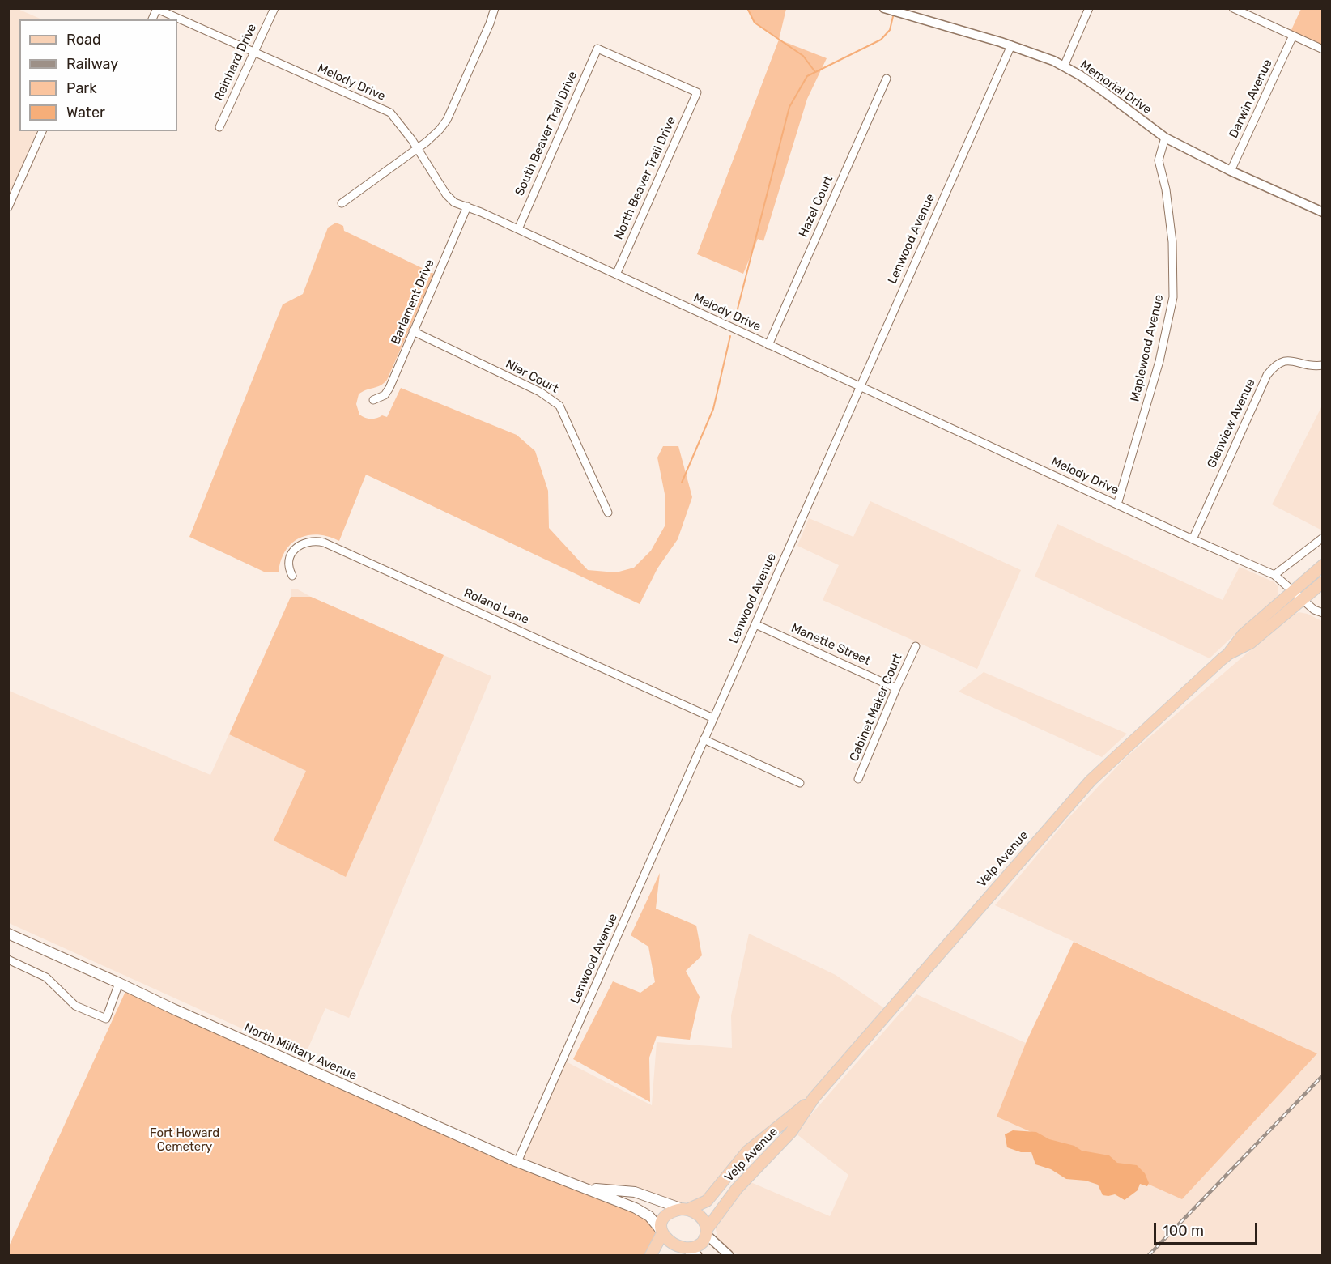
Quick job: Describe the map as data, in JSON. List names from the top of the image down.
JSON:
{
  "streets": {
    "main road": ["Velp Avenue", "North Military Avenue"],
    "street": [
      "Reinhard Drive",
      "Melody Drive",
      "Memorial Drive",
      "Darwin Avenue",
      "South Beaver Trail Drive",
      "North Beaver Trail Drive",
      "Hazel Court",
      "Lenwood Avenue",
      "Barlament Drive",
      "Maplewood Avenue",
      "Nier Court",
      "Glenview Avenue",
      "Roland Lane",
      "Manette Street",
      "Cabinet Maker Court"
    ]
  },
  "crossings": [
    ["Reinhard Drive", "Melody Drive"],
    ["Melody Drive", "South Beaver Trail Drive"],
    ["Melody Drive", "North Beaver Trail Drive"],
    ["Melody Drive", "Hazel Court"],
    ["Melody Drive", "Lenwood Avenue"],
    ["Melody Drive", "Barlament Drive"],
    ["Melody Drive", "Maplewood Avenue"],
    ["Melody Drive", "Glenview Avenue"],
    ["Melody Drive", "Velp Avenue"],
    ["Memorial Drive", "Darwin Avenue"],
    ["Memorial Drive", "Lenwood Avenue"],
    ["Memorial Drive", "Maplewood Avenue"],
    ["South Beaver Trail Drive", "North Beaver Trail Drive"],
    ["Lenwood Avenue", "Roland Lane"],
    ["Lenwood Avenue", "Manette Street"],
    ["Lenwood Avenue", "North Military Avenue"],
    ["Barlament Drive", "Nier Court"],
    ["Manette Street", "Cabinet Maker Court"],
    ["Velp Avenue", "North Military Avenue"]
  ],
  "parks": ["Fort Howard Cemetery"],
  "legend": [
    "Road",
    "Railway",
    "Park",
    "Water"
  ],
  "scale_bar": "100 m"
}
